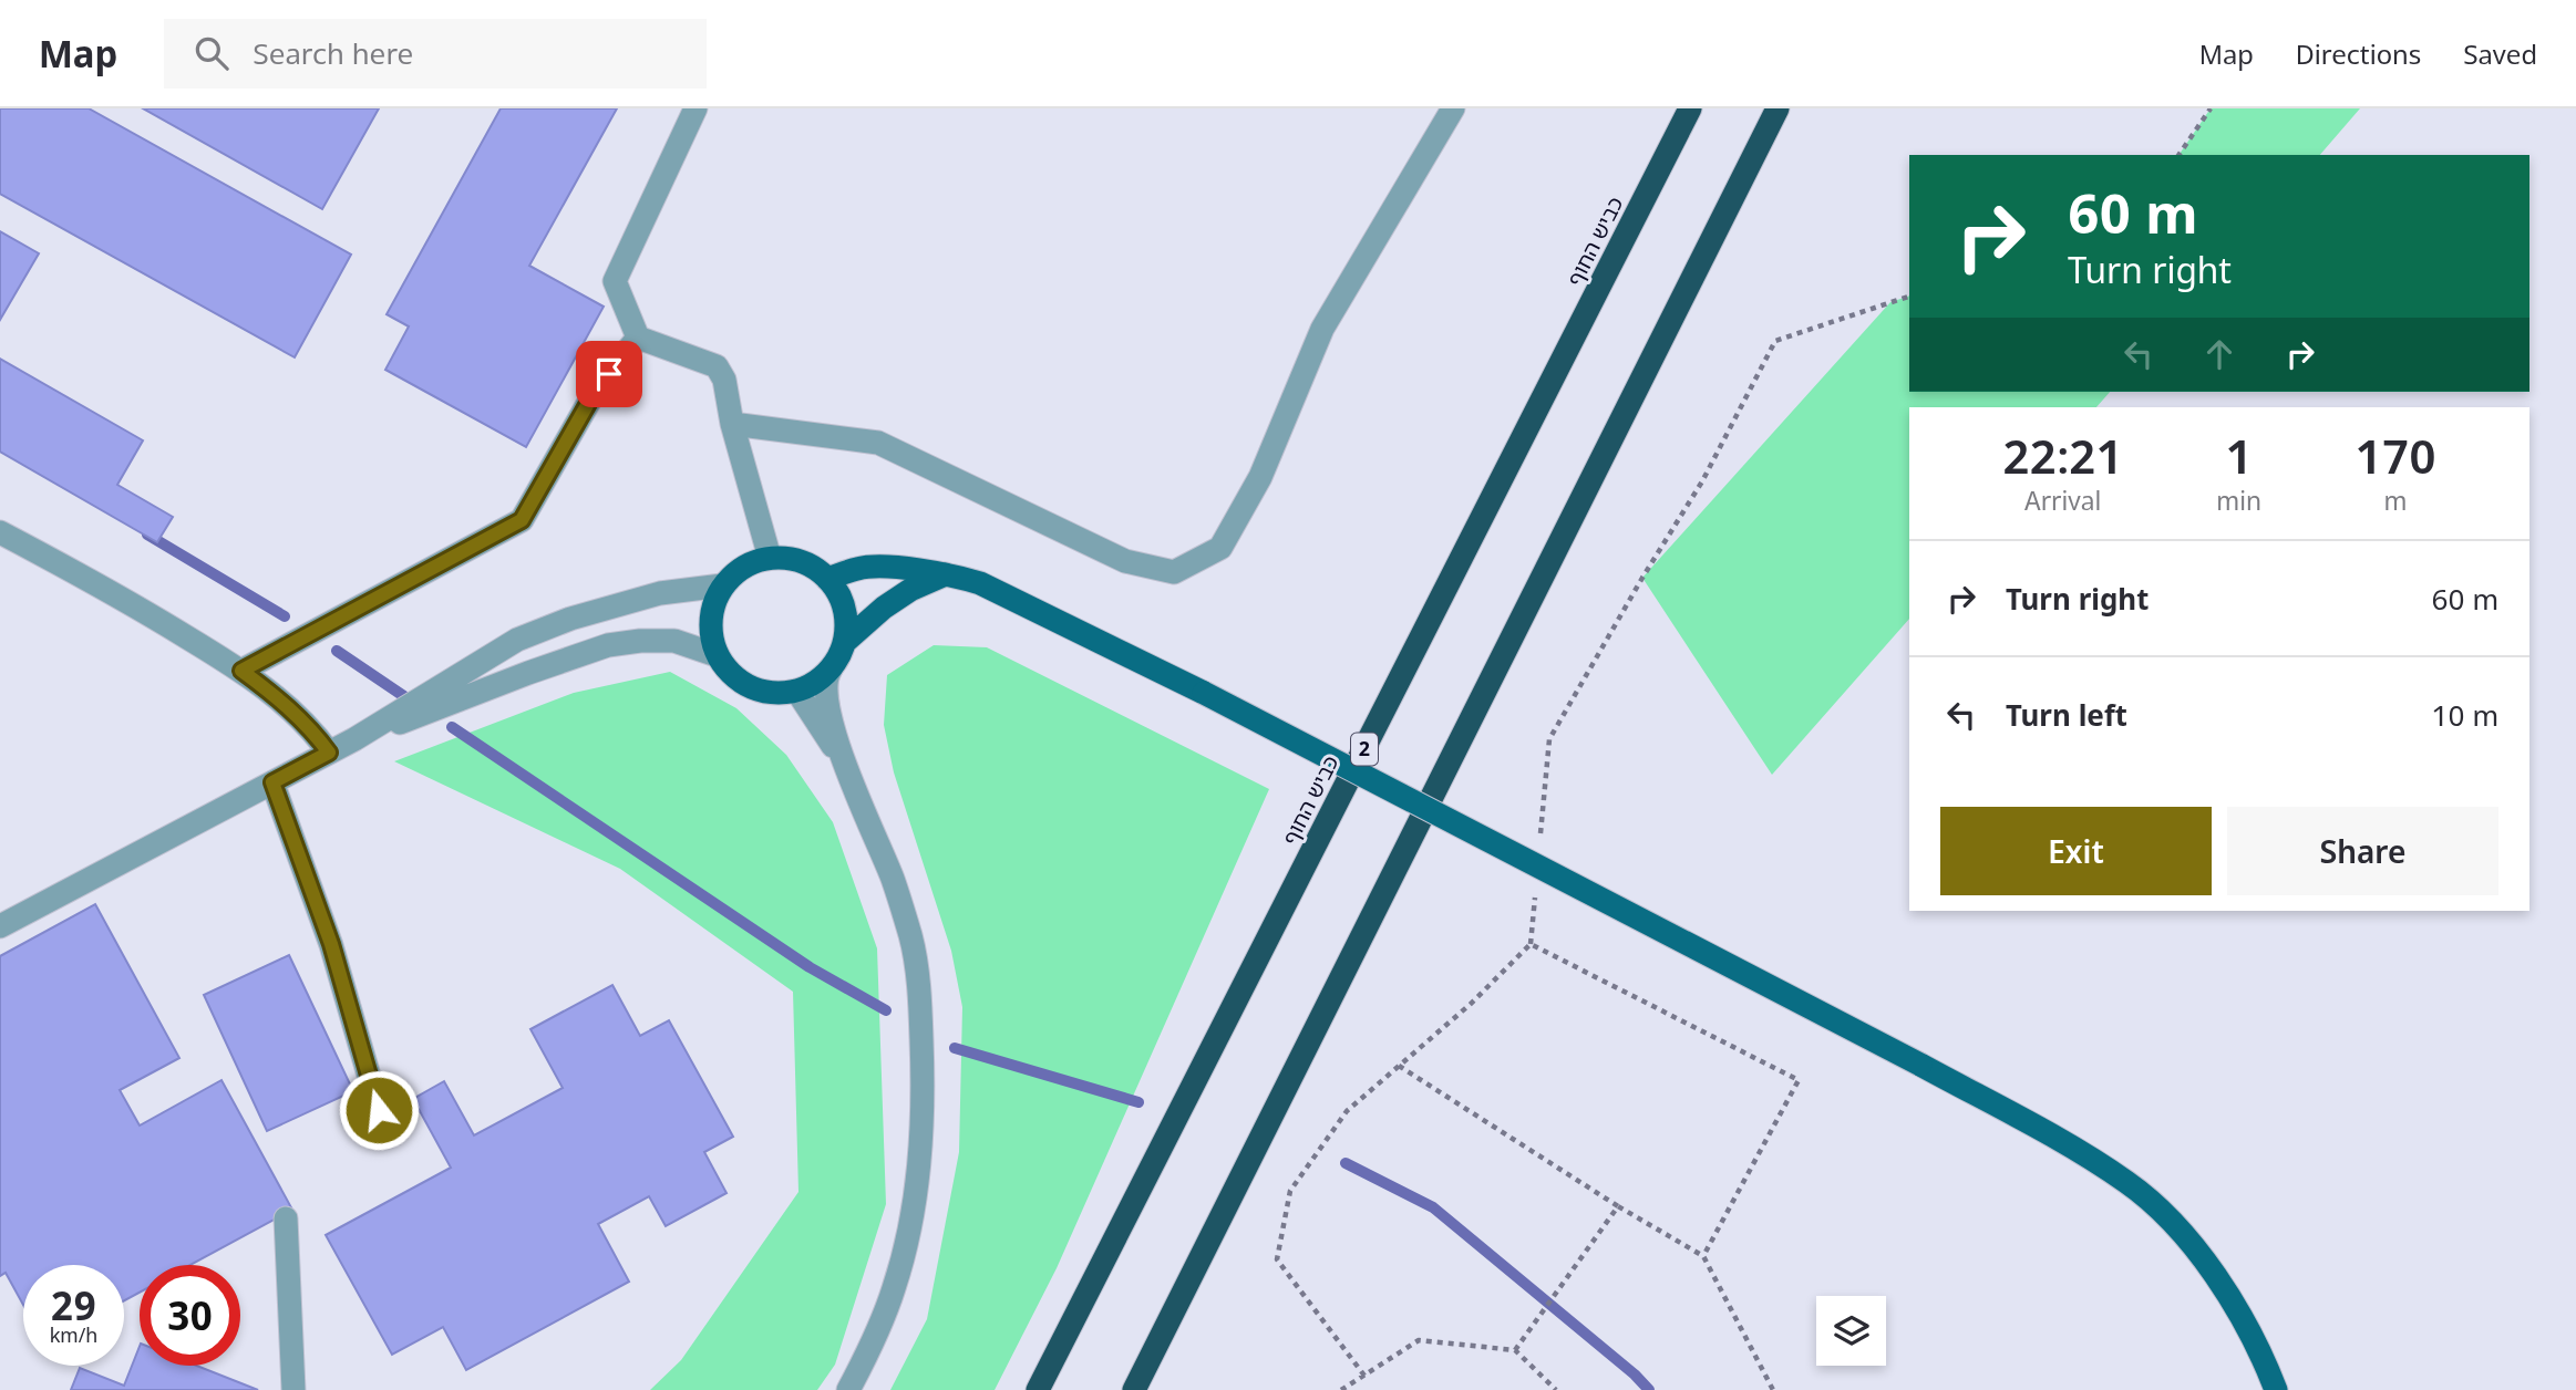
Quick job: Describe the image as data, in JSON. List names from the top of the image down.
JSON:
{
  "streets": {
    "highway": ["כביש החוף", "2"]
  },
  "page": {
    "header": "Map",
    "search": "Search here",
    "nav": ["Map", "Directions", "Saved"],
    "turn": ["60 m", "Turn right"],
    "eta": [
      "22:21",
      "Arrival",
      "1",
      "min",
      "170",
      "m"
    ],
    "list": [
      {
        "name": "Turn right",
        "value": "60 m"
      },
      {
        "name": "Turn left",
        "value": "10 m"
      }
    ],
    "buttons": ["Exit", "Share"],
    "speed": "29 km/h",
    "limit": "30"
  }
}
